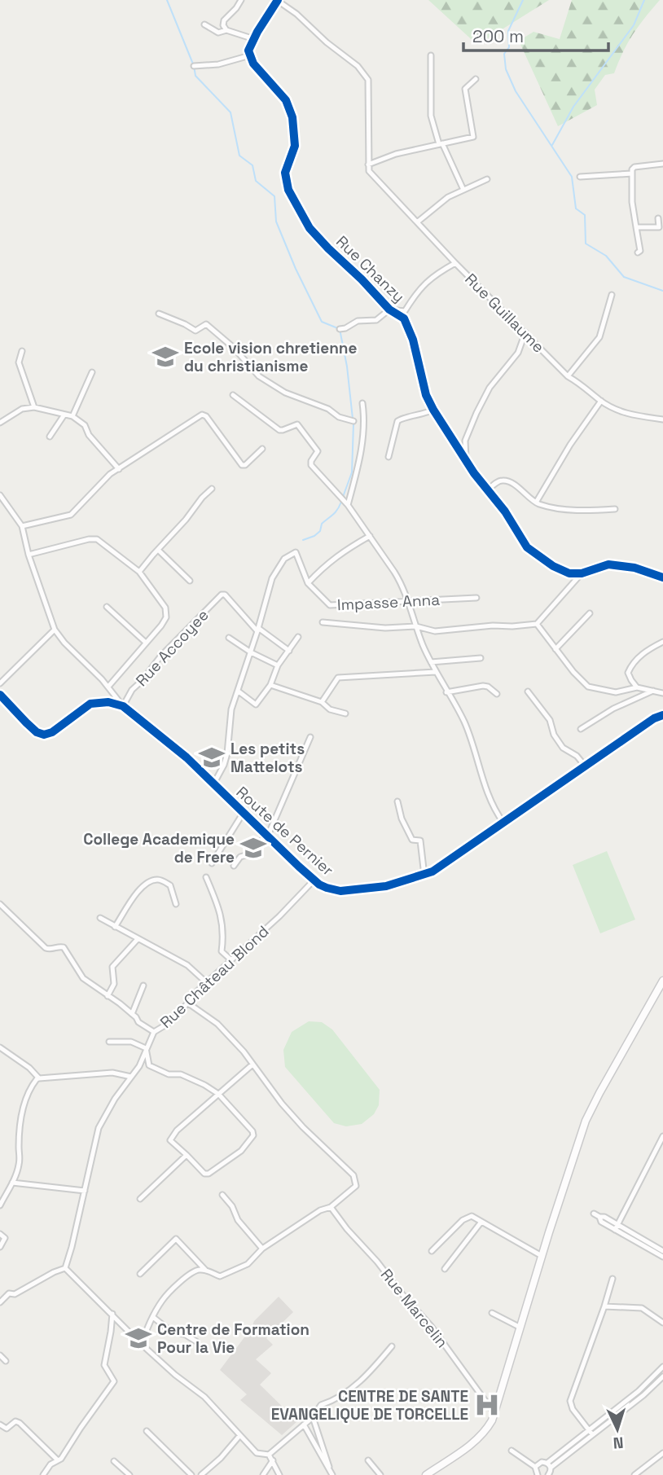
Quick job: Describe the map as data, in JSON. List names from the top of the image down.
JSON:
{
  "streets": {
    "street": [
      "Rue Chanzy",
      "Rue Guillaume",
      "Impasse Anna",
      "Rue Accoyee",
      "Route de Pernier",
      "Rue Château Blond",
      "Rue Marcelin"
    ]
  },
  "crossings": [
    ["Impasse Anna", "Rue Accoyee"],
    ["Rue Accoyee", "Route de Pernier"],
    ["Route de Pernier", "Rue Château Blond"]
  ],
  "places": {
    "school or university": [
      "Ecole vision chretienne du christianisme",
      "Les petits Mattelots",
      "College Academique de Frere",
      "Centre de Formation Pour la Vie"
    ],
    "hospital": ["CENTRE DE SANTE EVANGELIQUE DE TORCELLE"]
  },
  "scale_bar": "200 m",
  "north": "bottom"
}
